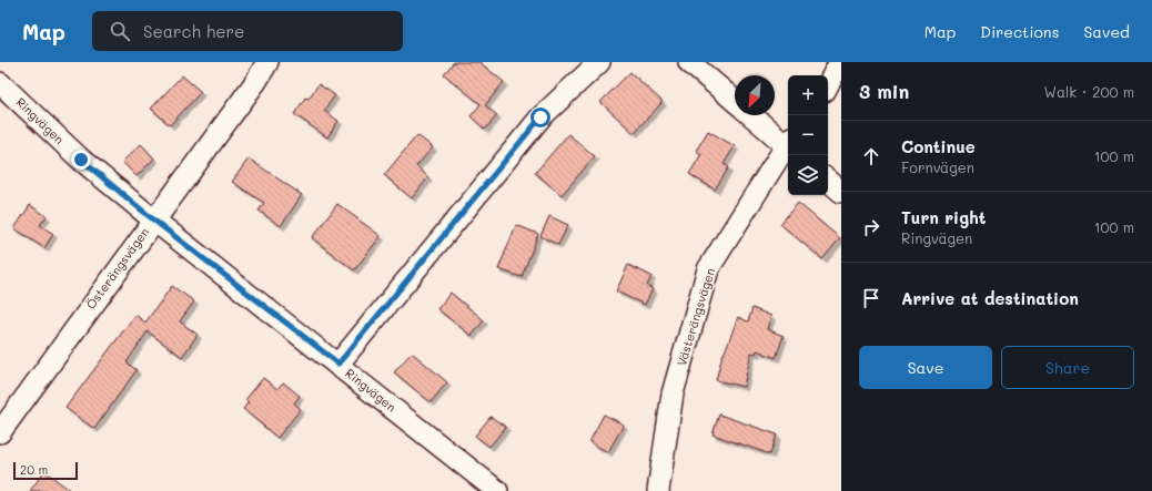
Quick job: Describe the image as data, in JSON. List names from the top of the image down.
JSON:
{
  "streets": {
    "street": ["Ringvägen", "Österängsvägen", "Västerängsvägen"]
  },
  "crossings": [
    ["Ringvägen", "Österängsvägen"]
  ],
  "scale_bar": "20 m",
  "north": "bottom left",
  "page": {
    "header": "Map",
    "search": "Search here",
    "nav": ["Map", "Directions", "Saved"],
    "heading": ["3 min", "Walk · 200 m"],
    "map_buttons": ["+", "−"],
    "list": [
      ["Continue", "Fornvägen", "100 m"],
      ["Turn right", "Ringvägen", "100 m"],
      "Arrive at destination"
    ],
    "buttons": ["Save", "Share"],
    "scale": "20 m"
  }
}
